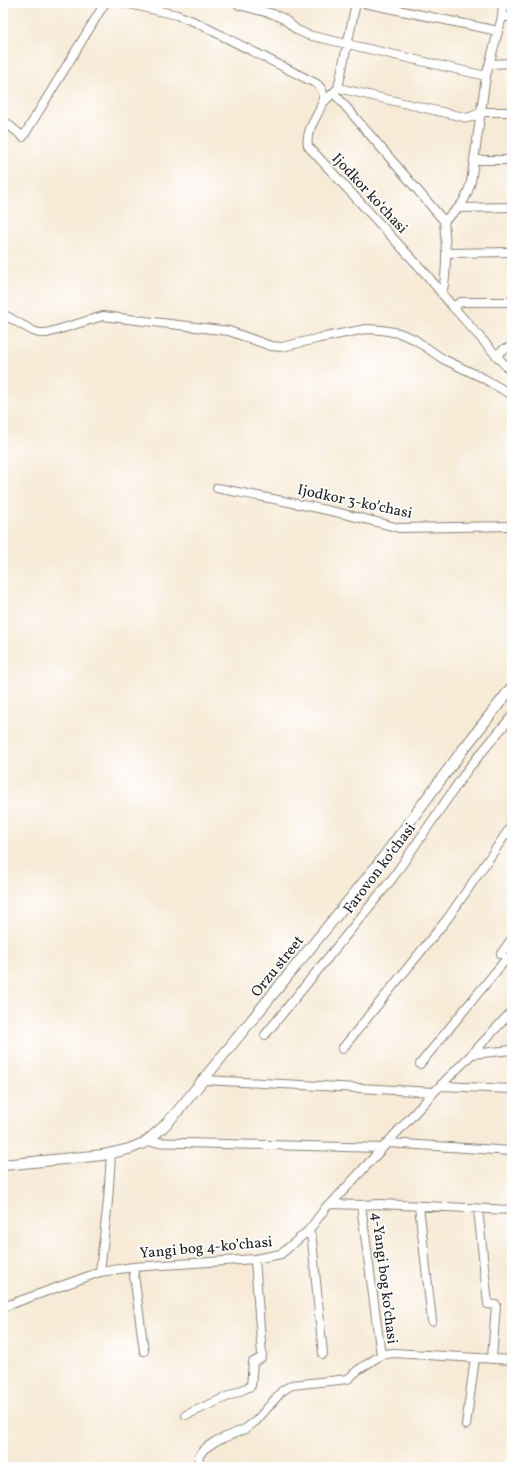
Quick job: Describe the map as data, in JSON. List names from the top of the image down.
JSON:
{
  "streets": {
    "main road": ["Orzu street"],
    "street": [
      "Ijodkor koʻchasi",
      "Ijodkor 3-koʼchasi",
      "Farovon koʻchasi",
      "Yangi bog 4-koʼchasi",
      "4-Yangi bog koʼchasi"
    ]
  },
  "crossings": [
    ["Yangi bog 4-koʼchasi", "4-Yangi bog koʼchasi"]
  ]
}
